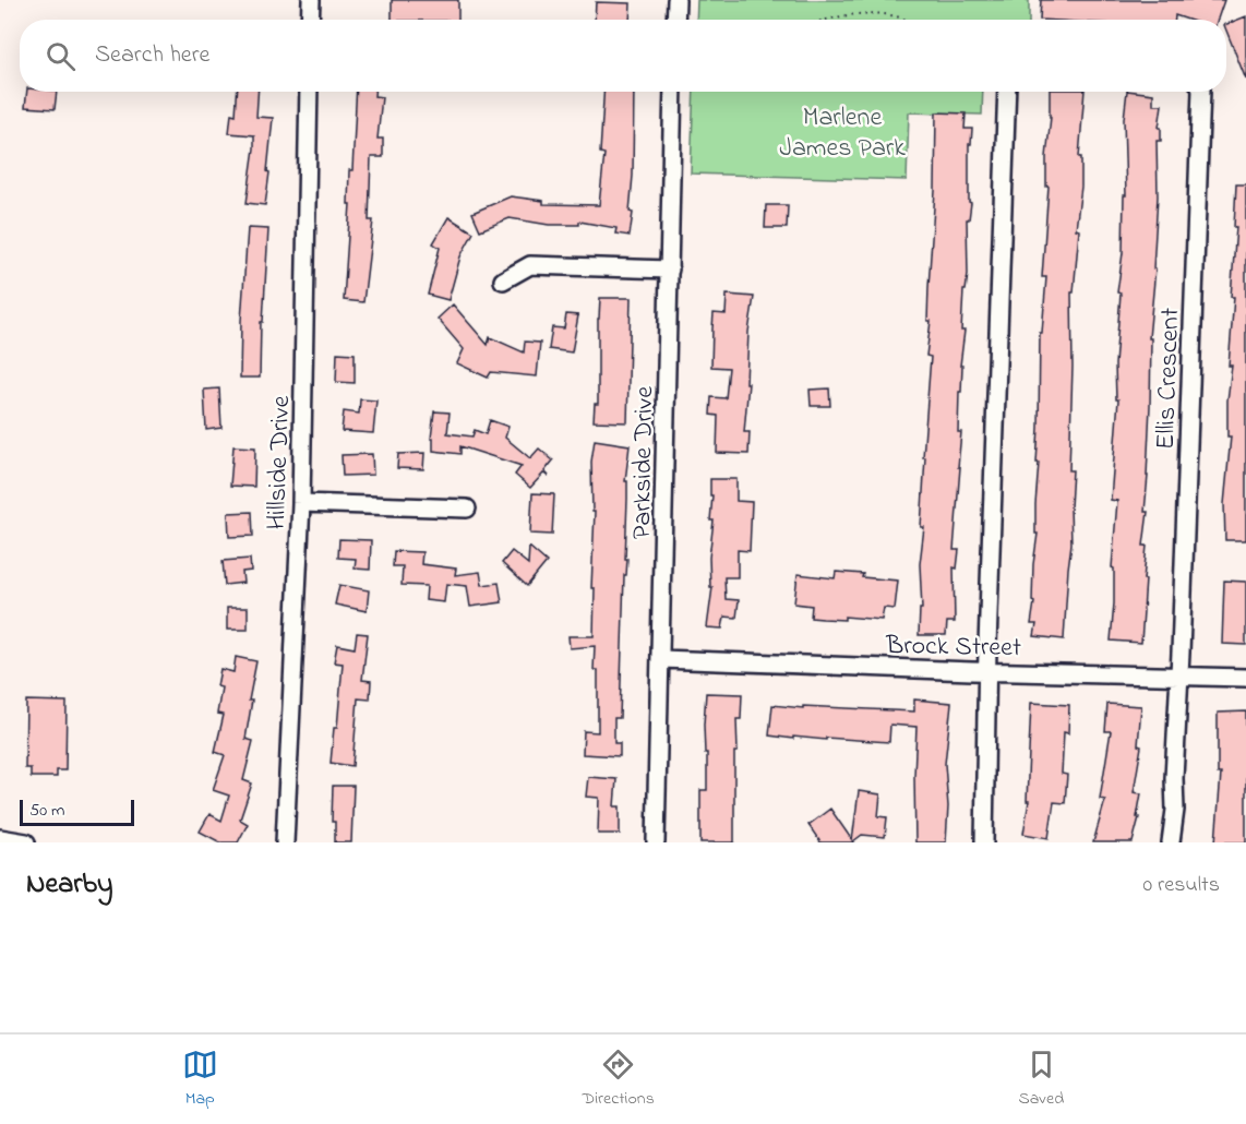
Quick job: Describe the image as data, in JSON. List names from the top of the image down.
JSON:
{
  "streets": {
    "street": [
      "Ellis Crescent",
      "Hillside Drive",
      "Parkside Drive",
      "Brock Street"
    ]
  },
  "crossings": [
    ["Ellis Crescent", "Brock Street"],
    ["Parkside Drive", "Brock Street"]
  ],
  "parks": ["Marlene James Park"],
  "scale_bar": "50 m",
  "page": {
    "search": "Search here",
    "scale": "50 m",
    "heading": ["Nearby", "0 results"],
    "nav": ["Map", "Directions", "Saved"]
  }
}
